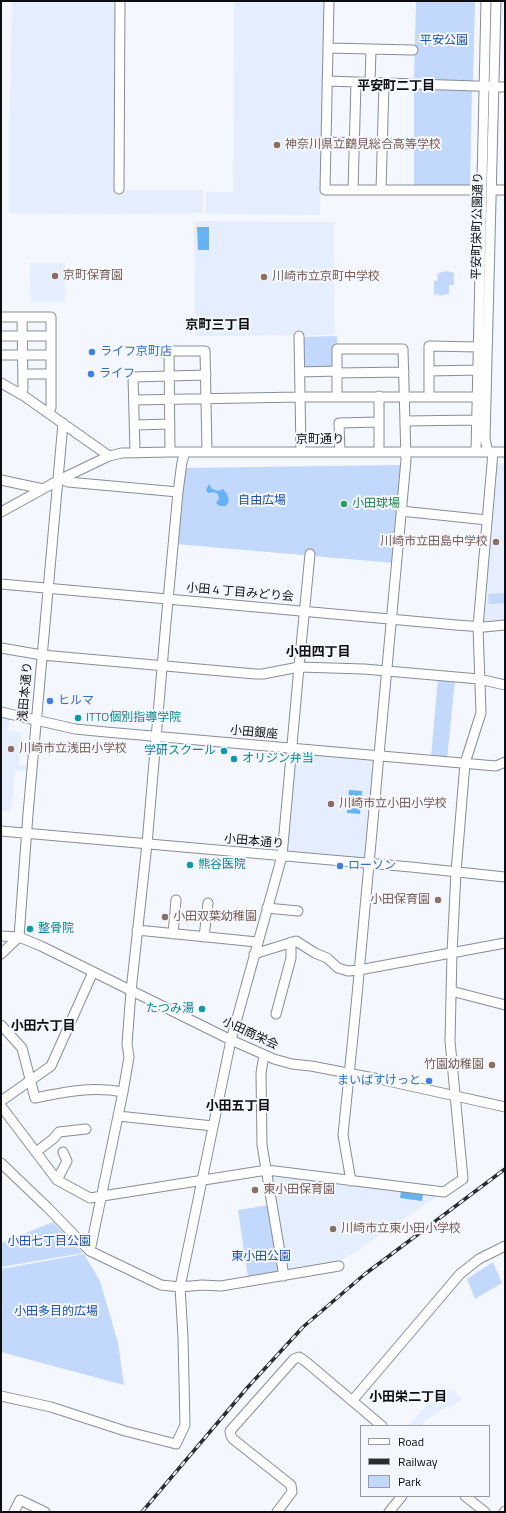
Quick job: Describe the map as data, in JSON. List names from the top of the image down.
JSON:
{
  "streets": {
    "street": [
      "平安町栄町公園通り",
      "京町通り",
      "小田 4 丁目みどり会",
      "浅田本通り",
      "小田銀座",
      "小田本通り",
      "小田商栄会"
    ]
  },
  "crossings": [
    ["平安町栄町公園通り", "京町通り"],
    ["平安町栄町公園通り", "小田 4 丁目みどり会"],
    ["平安町栄町公園通り", "小田銀座"],
    ["平安町栄町公園通り", "小田本通り"],
    ["平安町栄町公園通り", "小田商栄会"],
    ["京町通り", "浅田本通り"],
    ["小田 4 丁目みどり会", "浅田本通り"],
    ["浅田本通り", "小田銀座"],
    ["浅田本通り", "小田本通り"],
    ["浅田本通り", "小田商栄会"]
  ],
  "districts": [
    "平安町二丁目",
    "京町三丁目",
    "小田四丁目",
    "小田六丁目",
    "小田五丁目",
    "小田栄二丁目"
  ],
  "parks": [
    "平安公園",
    "自由広場",
    "小田七丁目公園",
    "東小田公園",
    "小田多目的広場"
  ],
  "places": [
    "神奈川県立鶴見総合高等学校",
    "京町保育園",
    "川崎市立京町中学校",
    "ライフ京町店",
    "ライフ",
    "小田球場",
    "川崎市立田島中学校",
    "ヒルマ",
    "ITTO個別指導学院",
    "川崎市立浅田小学校",
    "学研スクール",
    "オリジン弁当",
    "川崎市立小田小学校",
    "熊谷医院",
    "ローソン",
    "小田保育園",
    "小田双葉幼稚園",
    "整骨院",
    "たつみ湯",
    "竹園幼稚園",
    "まいばすけっと",
    "東小田保育園",
    "川崎市立東小田小学校"
  ],
  "legend": ["Road", "Railway", "Park"]
}
